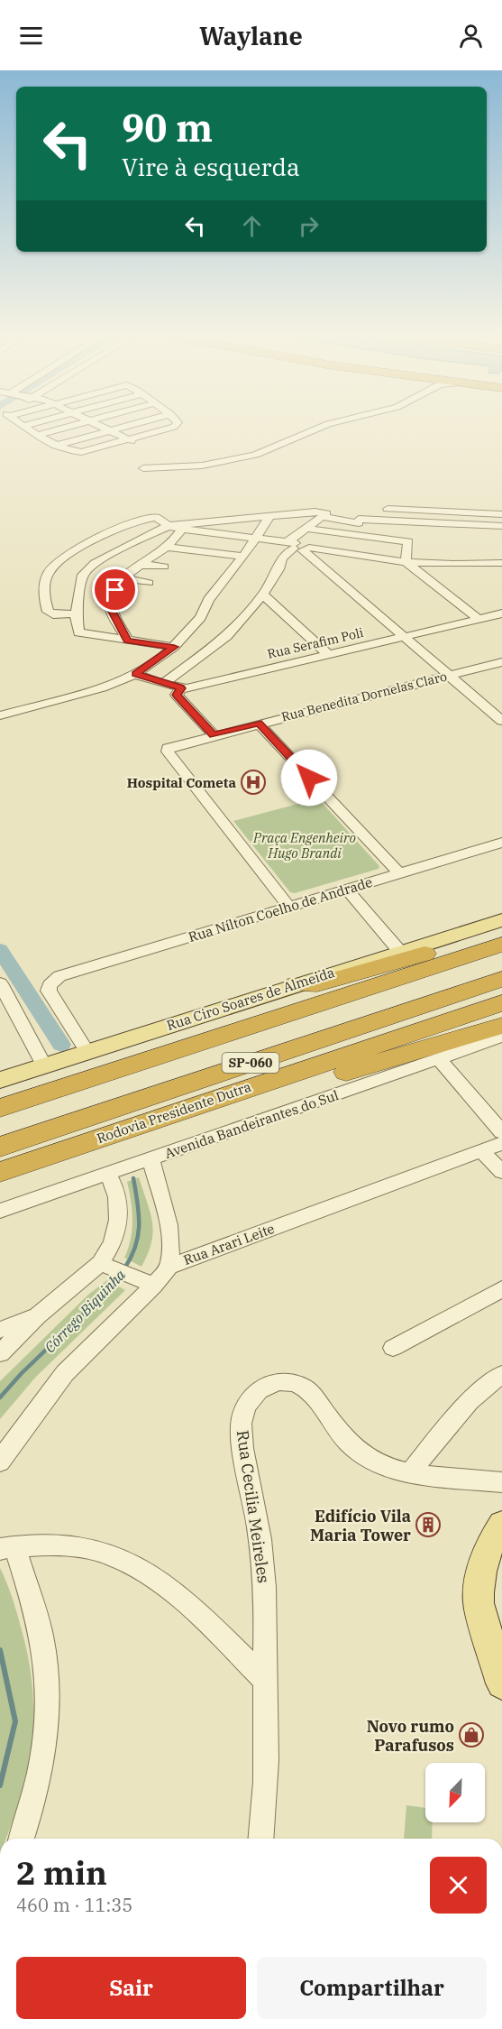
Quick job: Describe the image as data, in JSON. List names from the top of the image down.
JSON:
{
  "streets": {
    "highway": ["SP-060", "Rodovia Presidente Dutra"],
    "main road": ["Rua Ciro Soares de Almeida"],
    "street": [
      "Rua Serafim Poli",
      "Rua Benedita Dornelas Claro",
      "Rua Nílton Coelho de Andrade",
      "Avenida Bandeirantes do Sul",
      "Rua Arari Leite",
      "Rua Cecilia Meireles"
    ]
  },
  "crossings": [
    ["Rua Benedita Dornelas Claro", "Rua Nílton Coelho de Andrade"],
    ["Rua Nílton Coelho de Andrade", "Rua Ciro Soares de Almeida"]
  ],
  "water": ["Córrego Biquinha"],
  "parks": ["Praça Engenheiro Hugo Brandi"],
  "places": {
    "hospital": ["Hospital Cometa"],
    "building": ["Edifício Vila Maria Tower"],
    "shop": ["Novo rumo Parafusos"]
  },
  "north": "bottom left",
  "page": {
    "header": "Waylane",
    "turn": ["90 m", "Vire à esquerda"],
    "heading": ["2 min", "460 m · 11:35"],
    "buttons": ["Sair", "Compartilhar"]
  }
}
